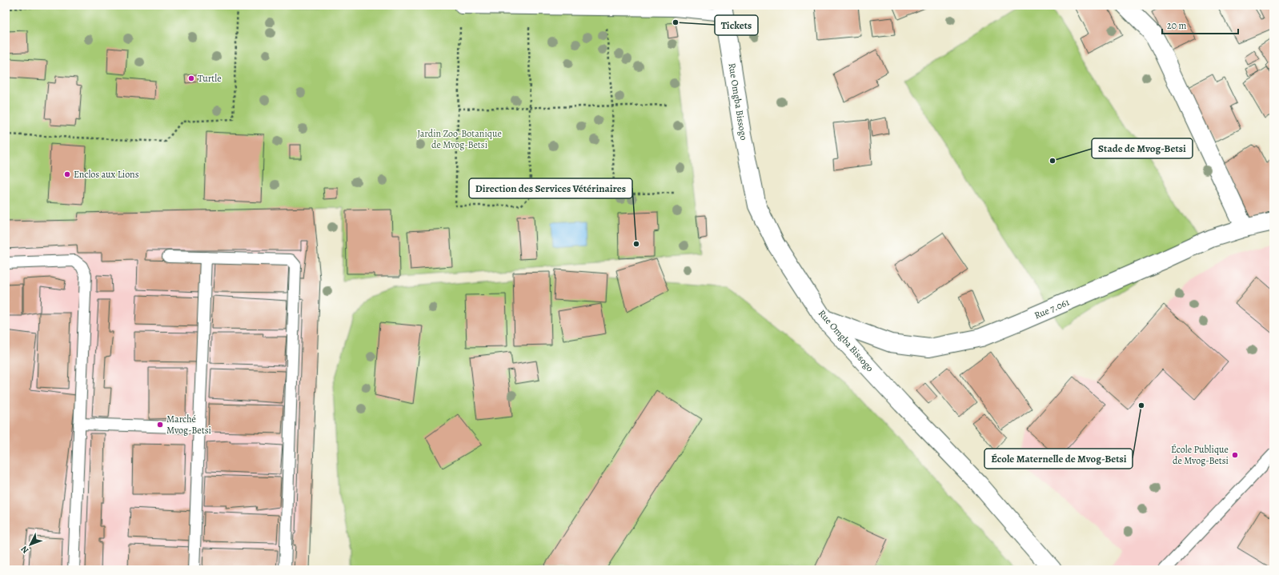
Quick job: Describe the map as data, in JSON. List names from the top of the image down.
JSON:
{
  "streets": {
    "street": ["Rue Omgba Bissogo", "Rue 7.061"]
  },
  "crossings": [
    ["Rue Omgba Bissogo", "Rue 7.061"]
  ],
  "parks": ["Jardin Zoo-Botanique de Mvog-Betsi"],
  "places": [
    "Tickets",
    "Turtle",
    "Stade de Mvog-Betsi",
    "Enclos aux Lions",
    "Direction des Services Vétérinaires",
    "École Maternelle de Mvog-Betsi",
    "Marché Mvog-Betsi",
    "École Publique de Mvog-Betsi"
  ],
  "scale_bar": "20 m",
  "north": "bottom left"
}
